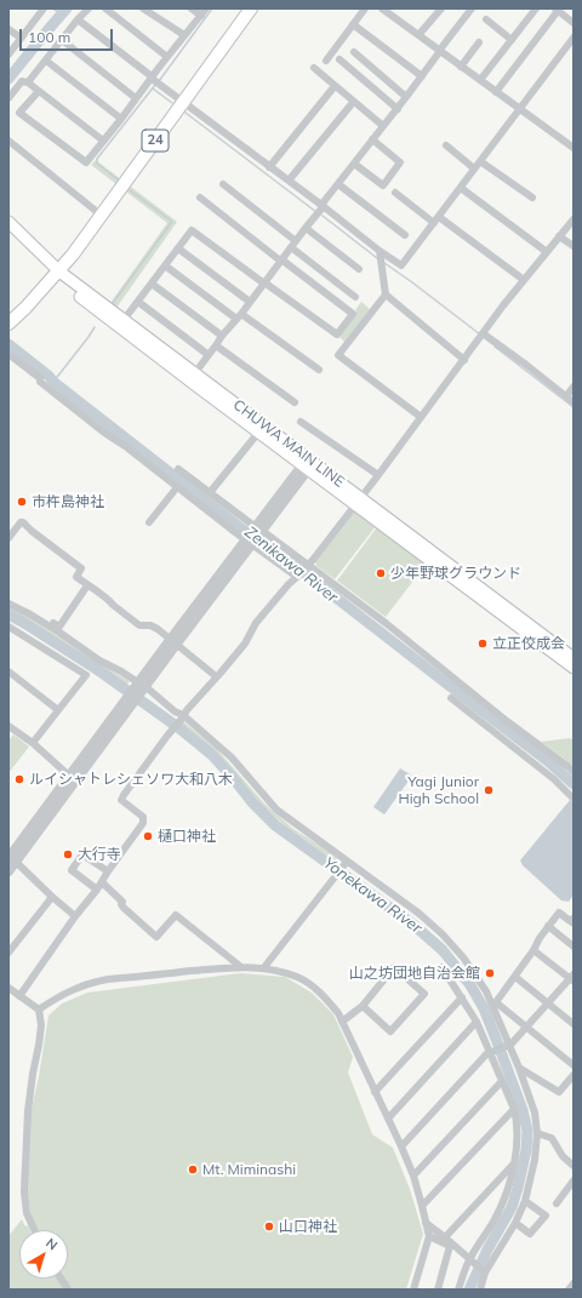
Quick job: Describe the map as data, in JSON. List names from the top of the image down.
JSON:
{
  "streets": {
    "highway": ["24"],
    "main road": ["CHUWA MAIN LINE"]
  },
  "crossings": [
    ["24", "CHUWA MAIN LINE"]
  ],
  "water": ["Zenikawa River", "Yonekawa River"],
  "places": [
    "市杵島神社",
    "少年野球グラウンド",
    "立正佼成会",
    "ルイシャトレシェソワ大和八木",
    "Yagi Junior High School",
    "樋口神社",
    "大行寺",
    "山之坊団地自治会館",
    "Mt. Miminashi",
    "山口神社"
  ],
  "scale_bar": "100 m",
  "north": "top right"
}
